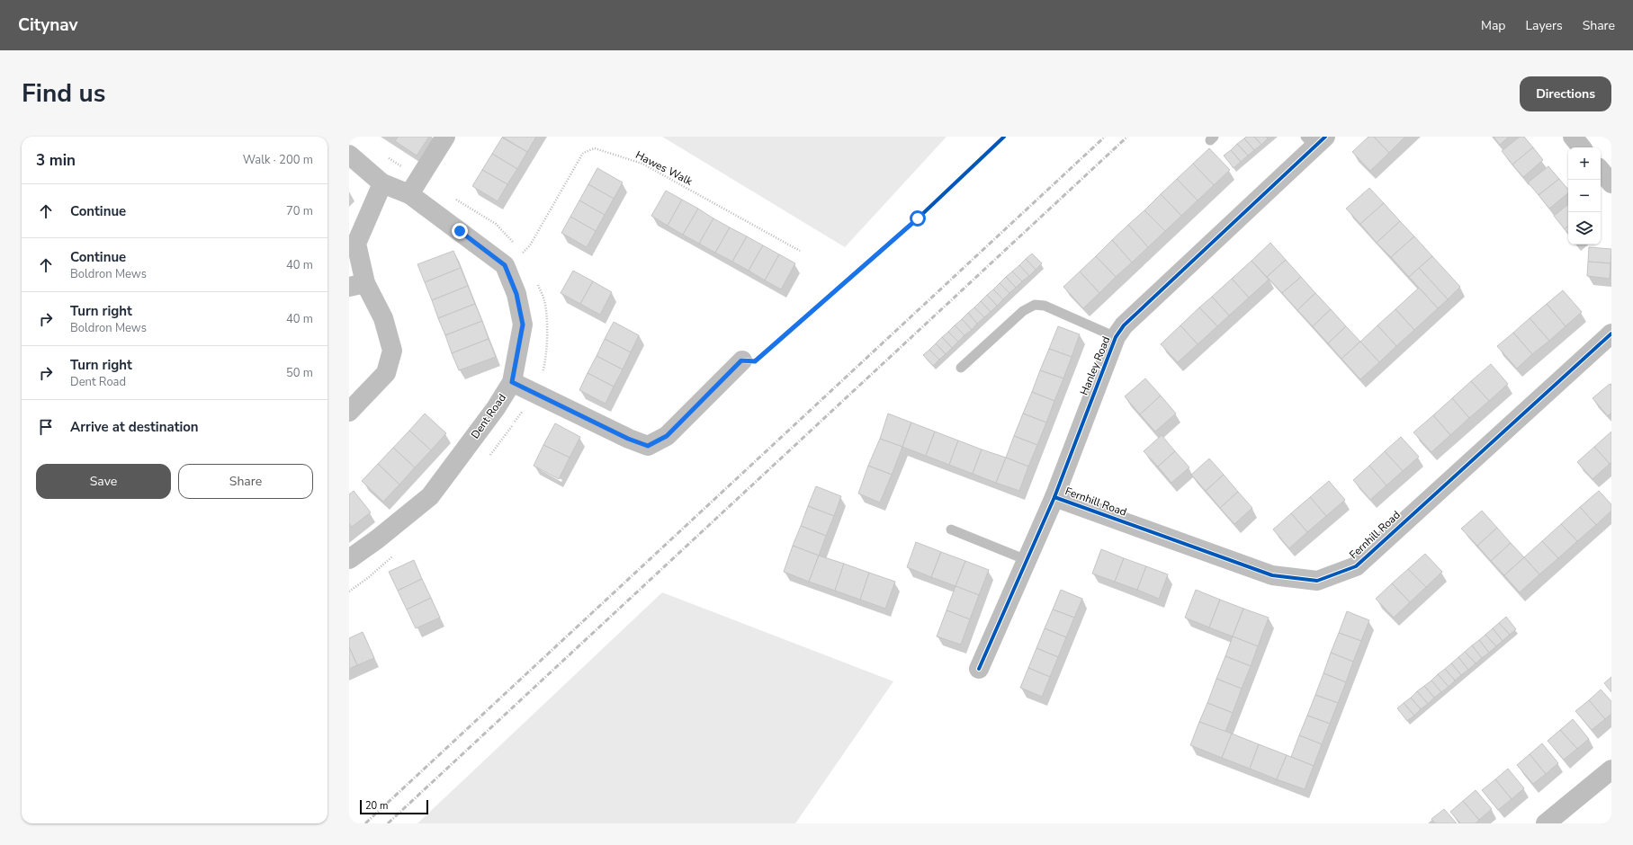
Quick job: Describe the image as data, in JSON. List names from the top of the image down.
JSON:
{
  "streets": {
    "street": ["Hanley Road", "Dent Road", "Fernhill Road"],
    "path": ["Hawes Walk"]
  },
  "crossings": [
    ["Hawes Walk", "Dent Road"],
    ["Hanley Road", "Fernhill Road"]
  ],
  "scale_bar": "20 m",
  "page": {
    "header": "Citynav",
    "nav": ["Map", "Layers", "Share"],
    "title": "Find us",
    "buttons": [
      "Directions",
      ["Save", "Share"]
    ],
    "heading": ["3 min", "Walk · 200 m"],
    "map_buttons": ["+", "−"],
    "list": [
      ["Continue", "70 m"],
      ["Continue", "Boldron Mews", "40 m"],
      ["Turn right", "Boldron Mews", "40 m"],
      ["Turn right", "Dent Road", "50 m"],
      "Arrive at destination"
    ],
    "scale": "20 m"
  }
}
